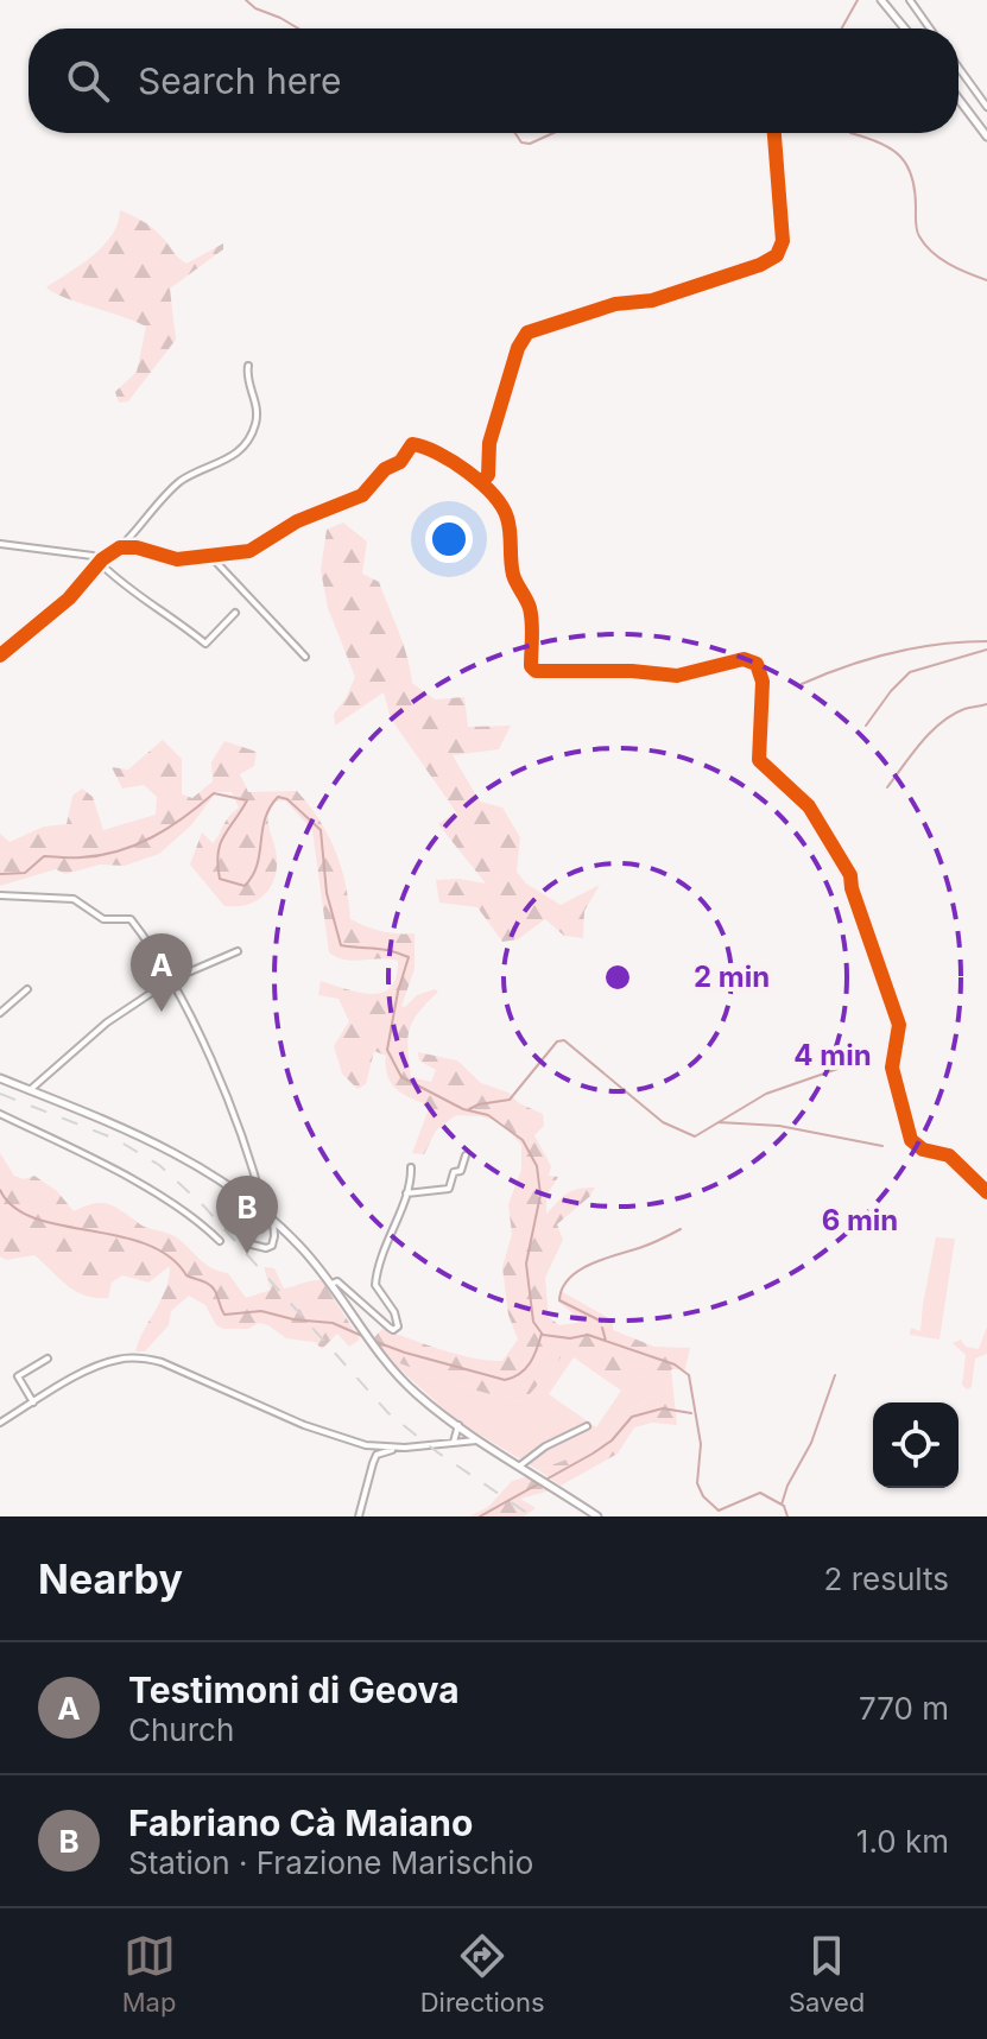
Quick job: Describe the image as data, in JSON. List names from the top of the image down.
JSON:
{
  "page": {
    "search": "Search here",
    "pins": ["A", "B"],
    "heading": ["Nearby", "2 results"],
    "list": [
      {
        "mark": "A",
        "name": "Testimoni di Geova",
        "note": "Church",
        "value": "770 m"
      },
      {
        "mark": "B",
        "name": "Fabriano Cà Maiano",
        "note": "Station · Frazione Marischio",
        "value": "1.0 km"
      }
    ],
    "nav": ["Map", "Directions", "Saved"]
  },
  "rings": ["2 min", "4 min", "6 min"]
}
